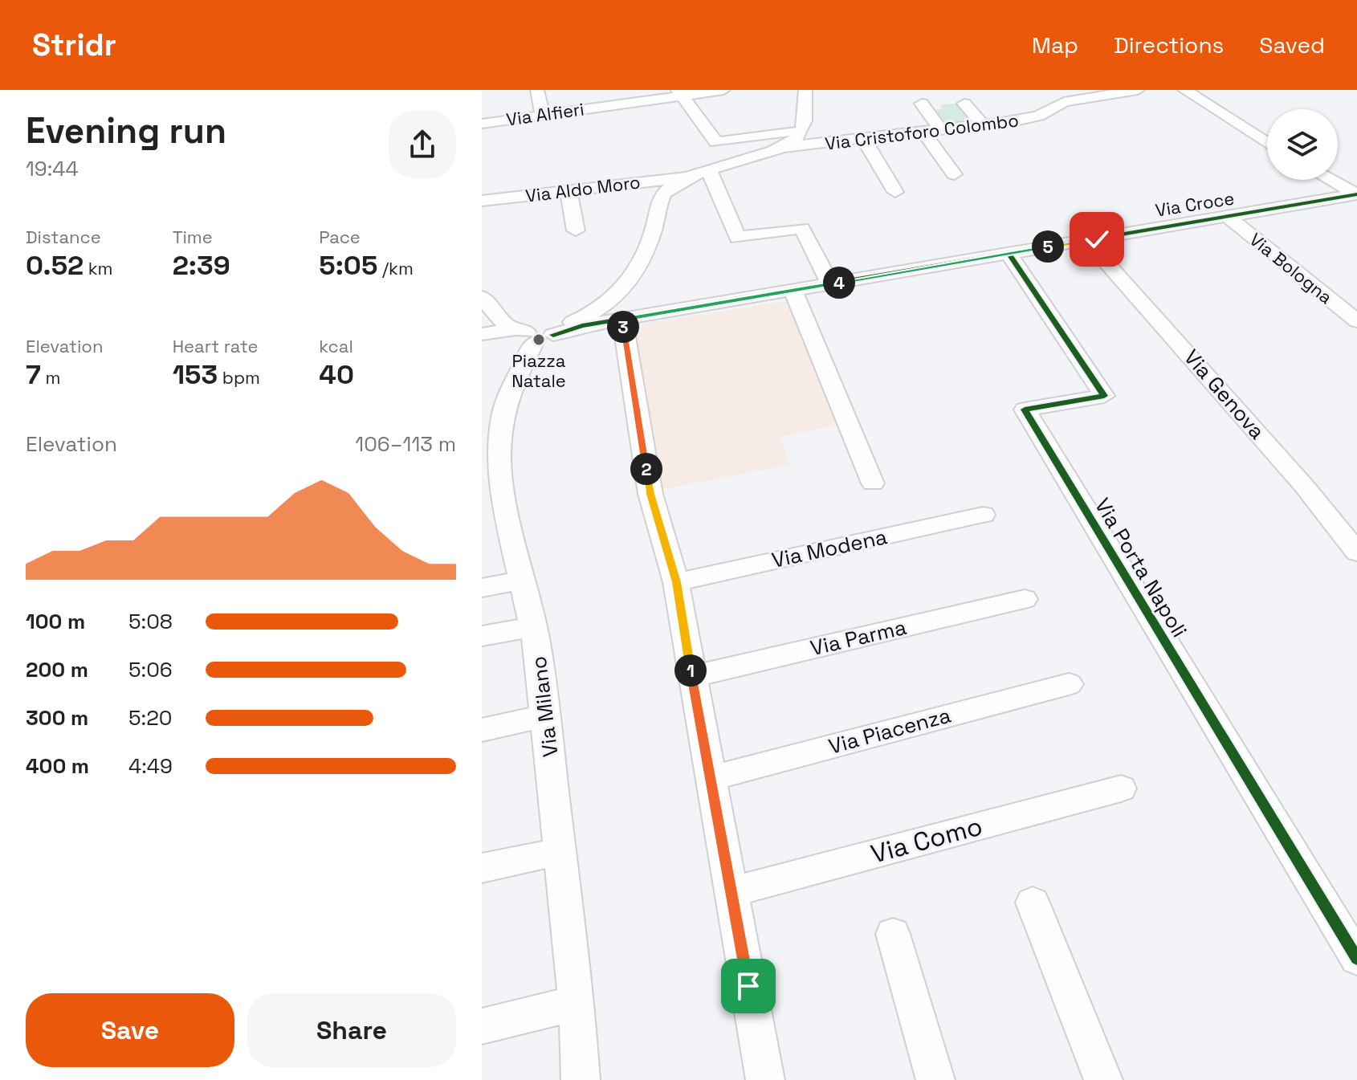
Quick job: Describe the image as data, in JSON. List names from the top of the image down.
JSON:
{
  "streets": {
    "street": [
      "Via Alfieri",
      "Via Cristoforo Colombo",
      "Via Aldo Moro",
      "Via Croce",
      "Via Bologna",
      "Via Genova",
      "Via Modena",
      "Via Porta Napoli",
      "Via Parma",
      "Via Milano",
      "Via Piacenza",
      "Via Como"
    ]
  },
  "crossings": [
    ["Via Croce", "Via Bologna"],
    ["Via Croce", "Via Genova"],
    ["Via Croce", "Via Porta Napoli"],
    ["Via Croce", "Via Milano"]
  ],
  "places": ["Piazza Natale"],
  "page": {
    "header": "Stridr",
    "nav": ["Map", "Directions", "Saved"],
    "heading": ["Evening run", "19:44"],
    "stats": [
      ["Distance", "0.52 km"],
      ["Time", "2:39"],
      ["Pace", "5:05 /km"],
      ["Elevation", "7 m"],
      ["Heart rate", "153 bpm"],
      ["kcal", "40"]
    ],
    "pins": [
      "5",
      "4",
      "3",
      "2",
      "1"
    ],
    "chart": ["Elevation", "106–113 m"],
    "list": [
      {
        "name": "100 m",
        "note": "5:08"
      },
      {
        "name": "200 m",
        "note": "5:06"
      },
      {
        "name": "300 m",
        "note": "5:20"
      },
      {
        "name": "400 m",
        "note": "4:49"
      }
    ],
    "buttons": ["Save", "Share"]
  }
}
